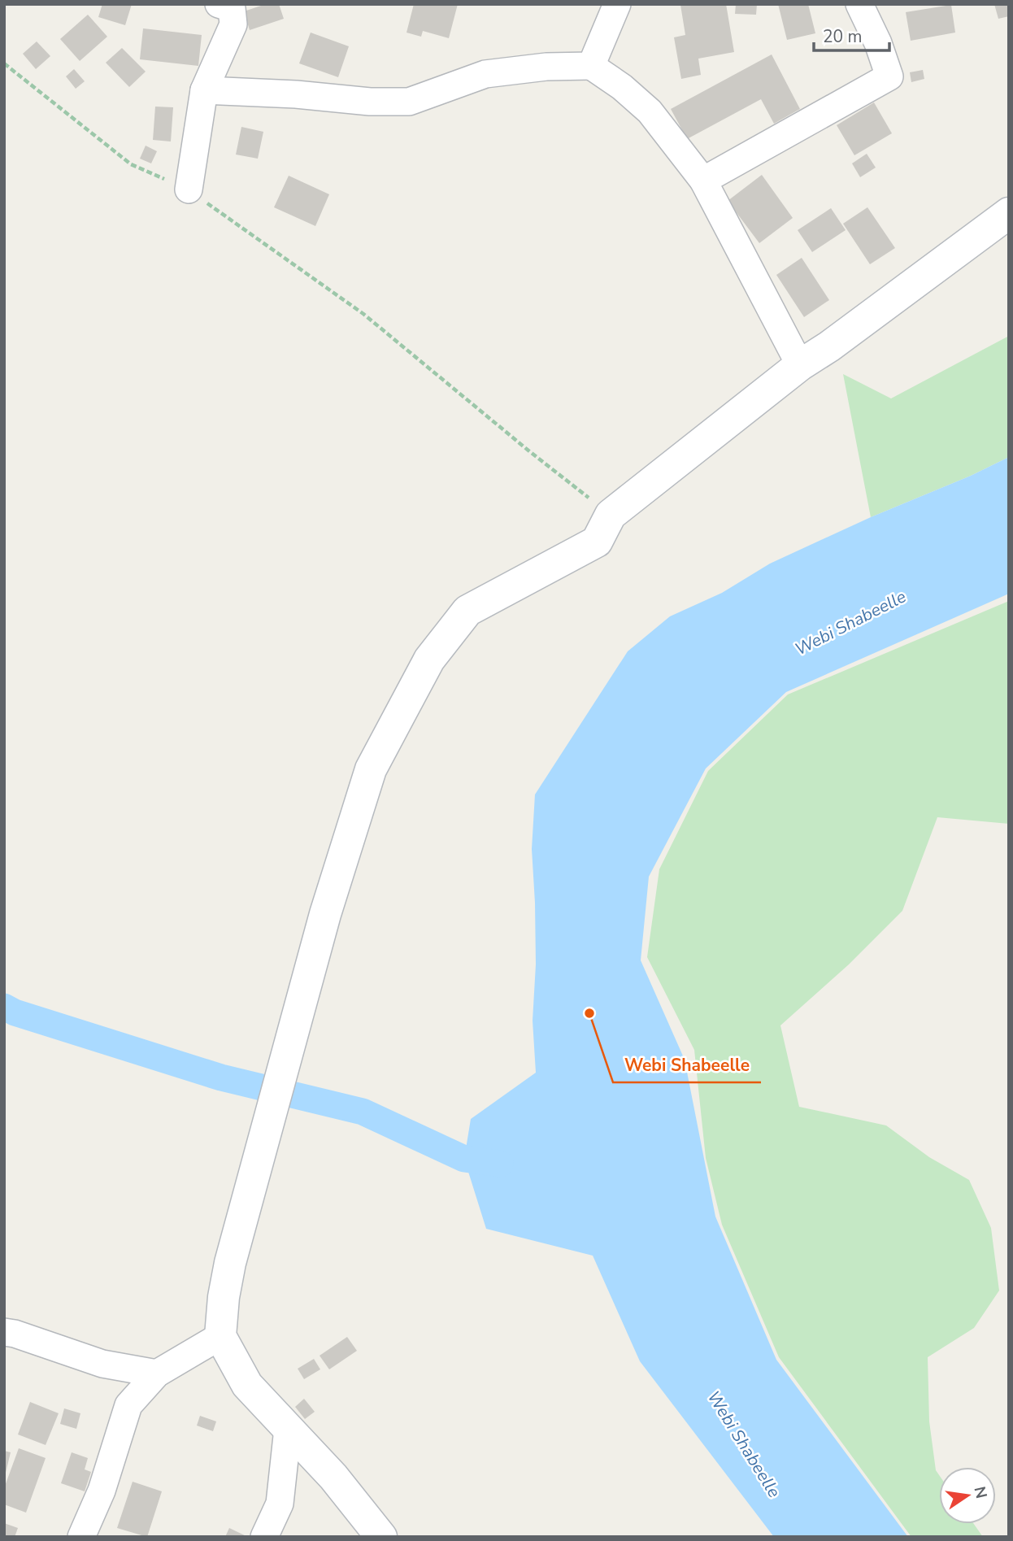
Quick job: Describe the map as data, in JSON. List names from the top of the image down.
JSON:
{
  "water": ["Webi Shabeelle"],
  "places": ["Webi Shabeelle"],
  "scale_bar": "20 m",
  "north": "right"
}
